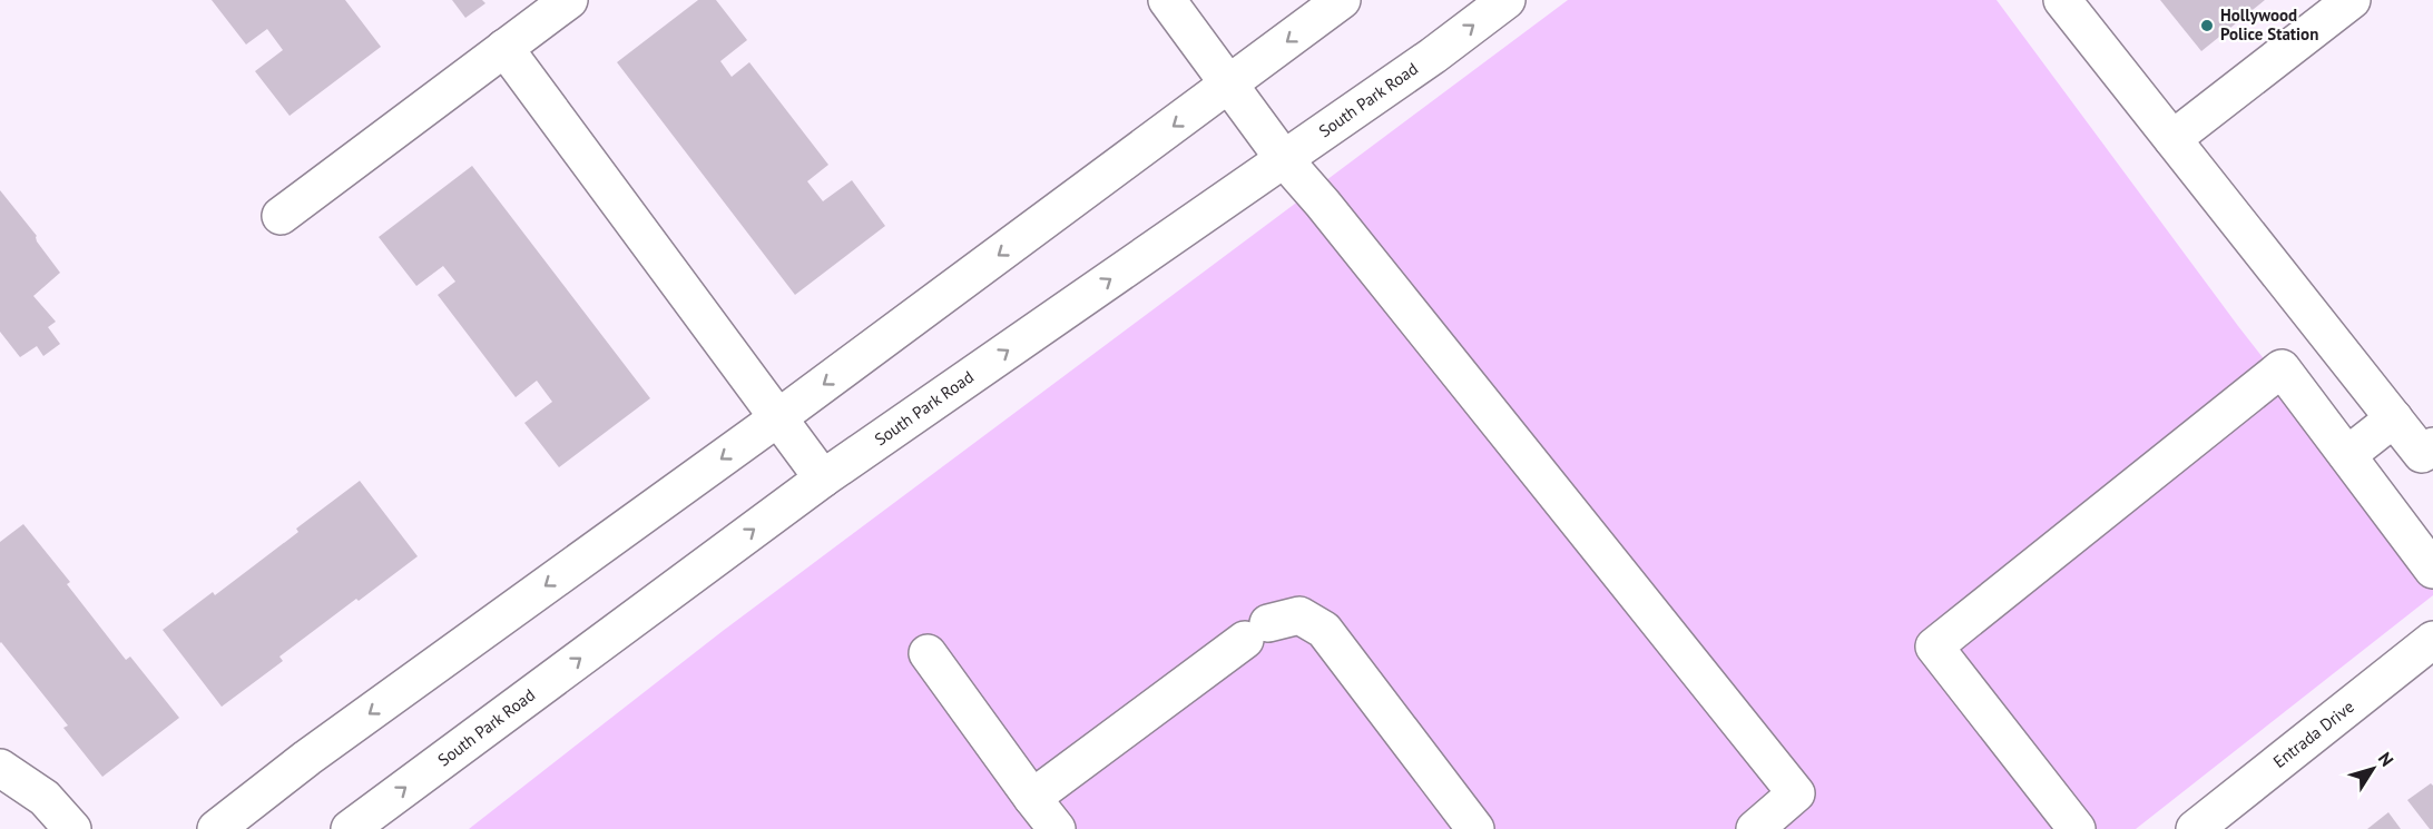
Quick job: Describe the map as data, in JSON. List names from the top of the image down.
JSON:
{
  "streets": {
    "street": ["South Park Road", "Entrada Drive"]
  },
  "places": ["Hollywood Police Station"],
  "north": "top right"
}
